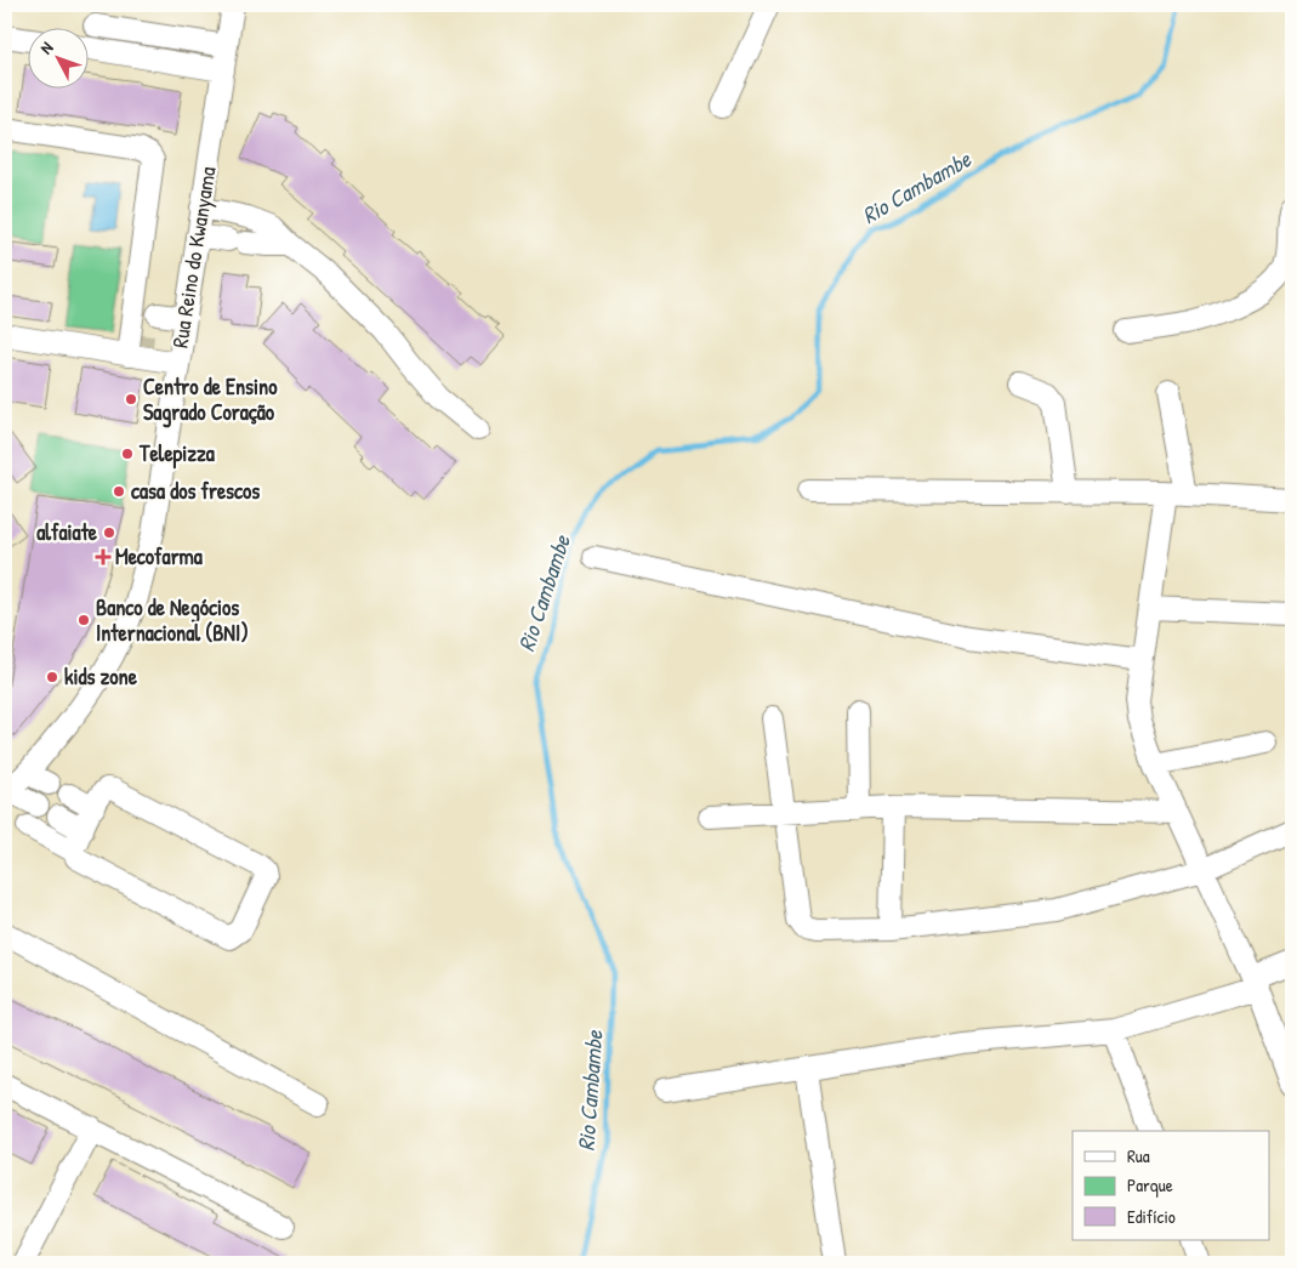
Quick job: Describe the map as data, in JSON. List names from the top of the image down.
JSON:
{
  "streets": {
    "street": ["Rua Reino do Kwanyama"]
  },
  "water": ["Rio Cambambe"],
  "places": {
    "other": [
      "Centro de Ensino Sagrado Coração",
      "Telepizza",
      "casa dos frescos",
      "alfaiate",
      "Banco de Negócios Internacional (BNI)",
      "kids zone"
    ],
    "health": ["Mecofarma"]
  },
  "legend": ["Rua", "Parque", "Edifício"],
  "north": "top left"
}
